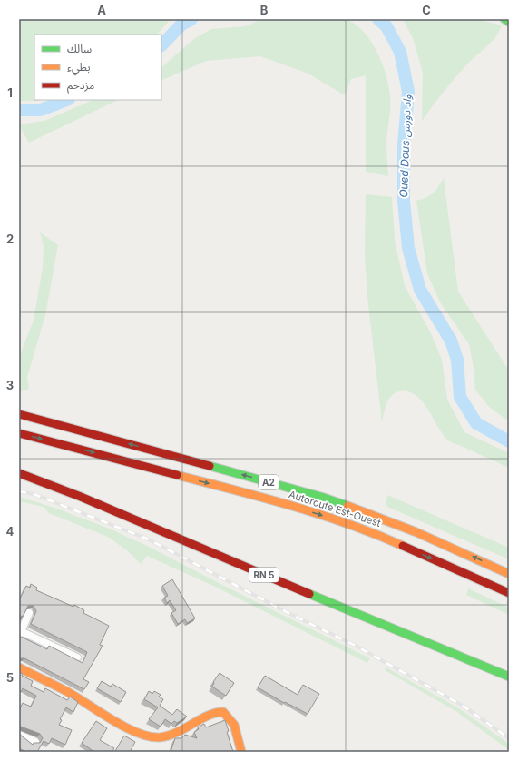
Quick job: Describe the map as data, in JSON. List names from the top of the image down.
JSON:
{
  "streets": {
    "main road": ["A2", "Autoroute Est-Ouest", "RN 5"]
  },
  "water": ["Oued Dous واد دورس"],
  "legend": ["سالك", "بطيء", "مزدحم"],
  "grid": {
    "columns": ["A", "B", "C"],
    "rows": [
      "1",
      "2",
      "3",
      "4",
      "5"
    ]
  }
}
